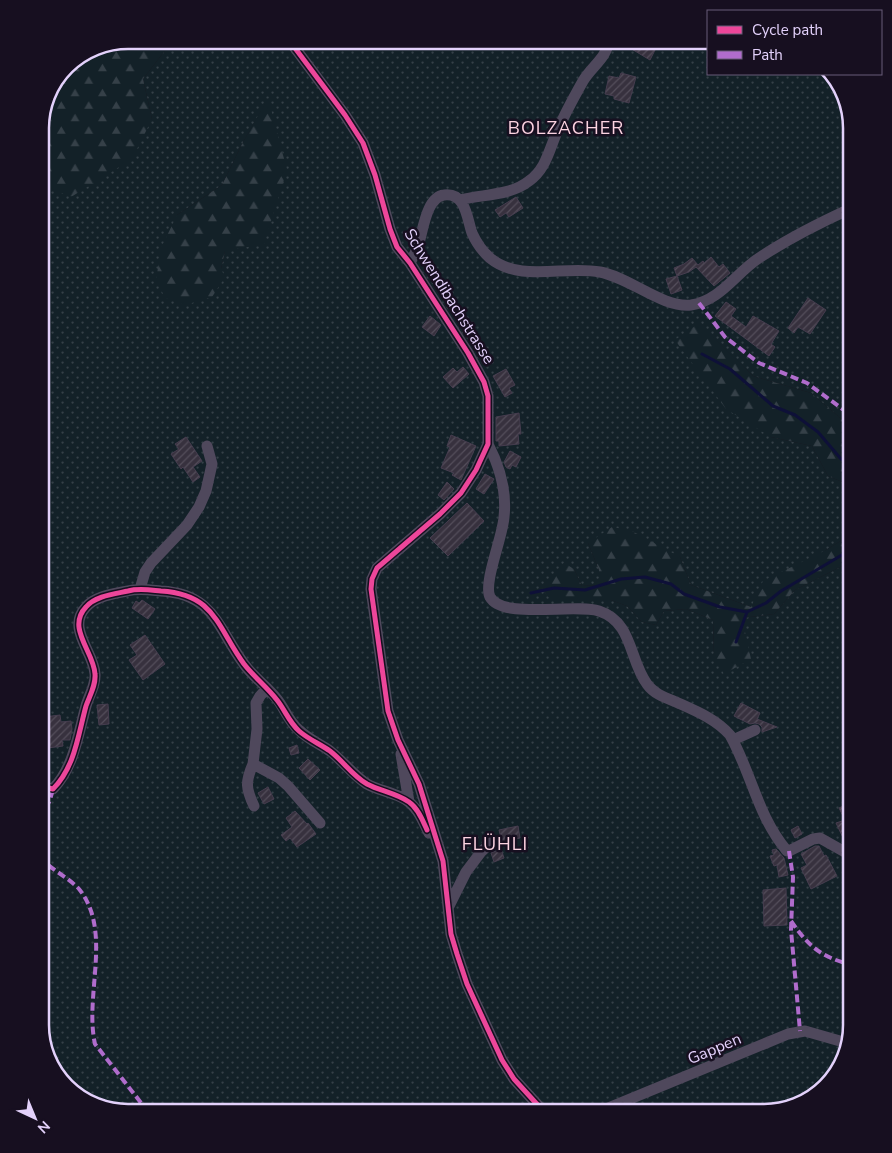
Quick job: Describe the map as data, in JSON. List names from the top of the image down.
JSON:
{
  "streets": {
    "street": ["Schwendibachstrasse", "Gappen"]
  },
  "districts": ["BOLZACHER", "FLÜHLI"],
  "legend": ["Cycle path", "Path"],
  "north": "bottom right"
}
